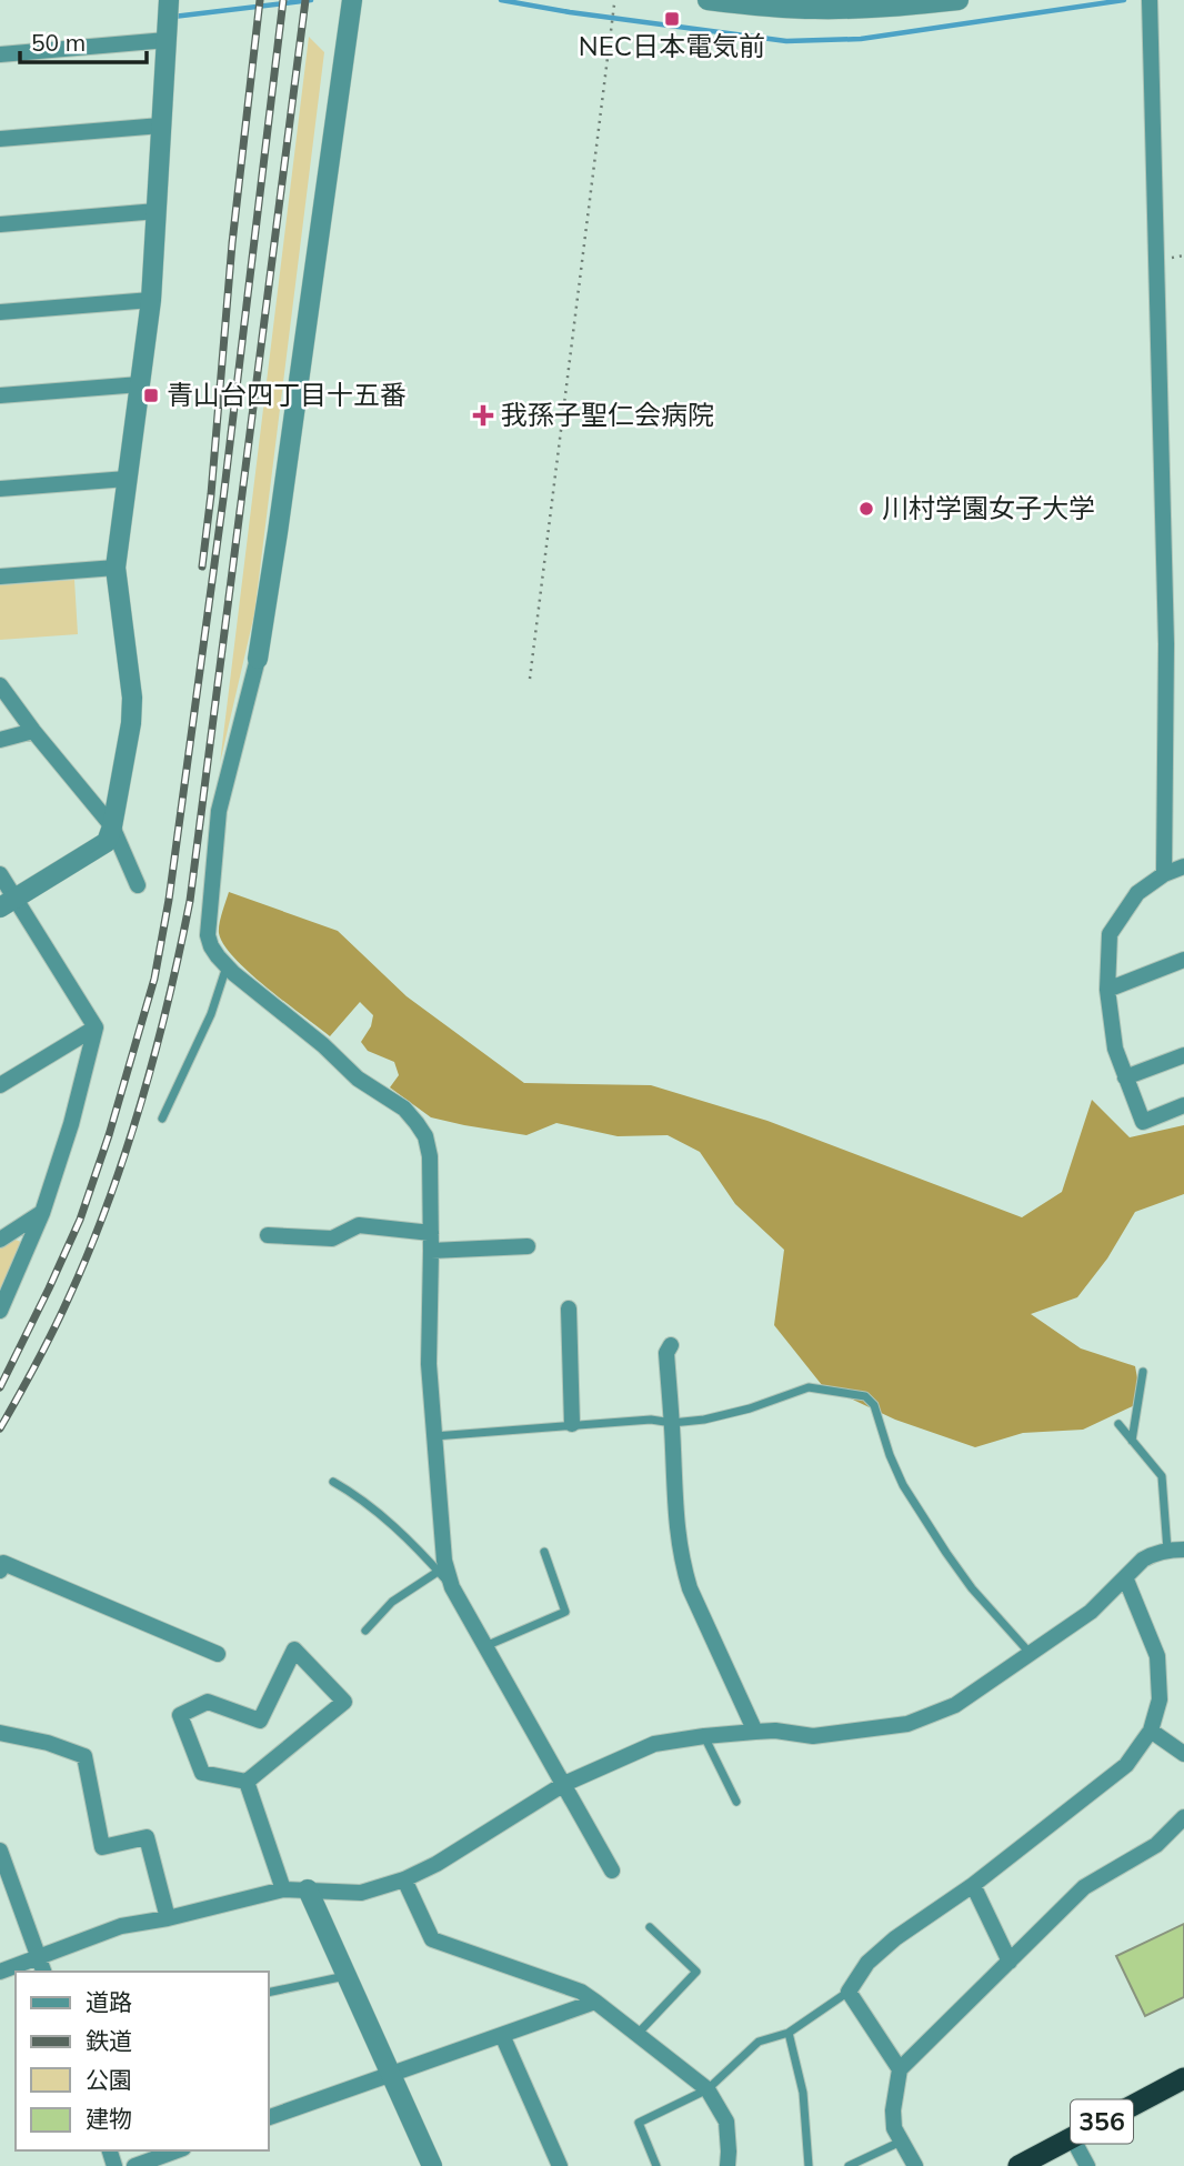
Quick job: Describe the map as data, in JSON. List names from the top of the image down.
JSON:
{
  "streets": {
    "highway": ["356"]
  },
  "places": {
    "transit": ["NEC日本電気前", "青山台四丁目十五番"],
    "health": ["我孫子聖仁会病院"],
    "other": ["川村学園女子大学"]
  },
  "legend": [
    "道路",
    "鉄道",
    "公園",
    "建物"
  ],
  "scale_bar": "50 m"
}
